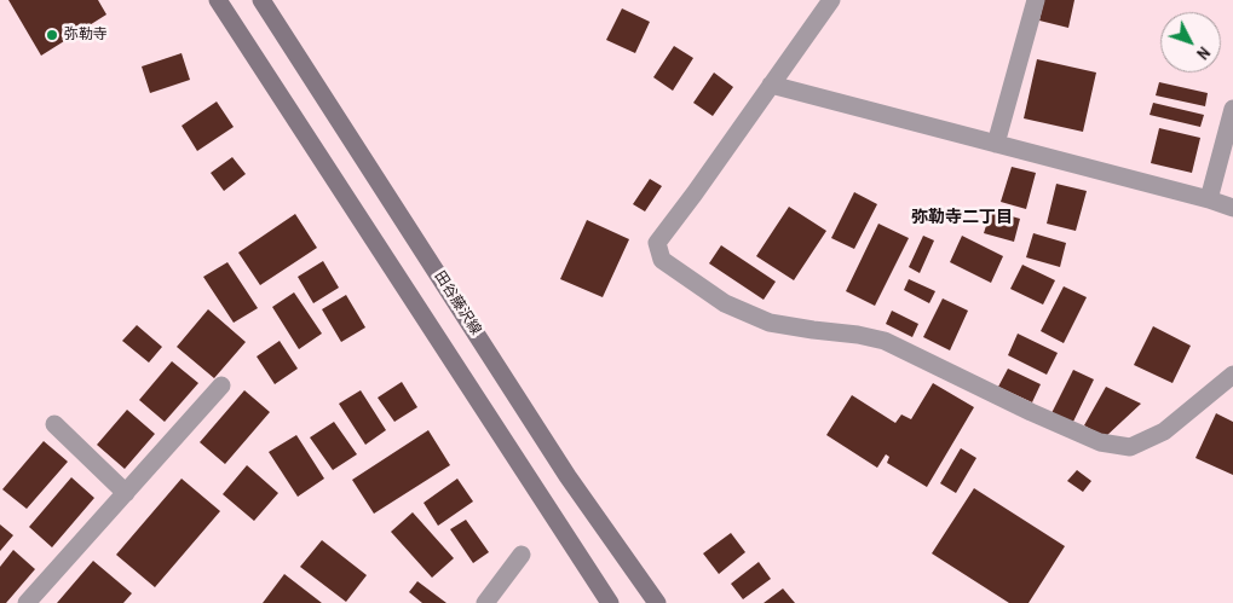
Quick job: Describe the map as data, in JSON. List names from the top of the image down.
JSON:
{
  "streets": {
    "main road": ["田谷藤沢線"]
  },
  "districts": ["弥勒寺二丁目"],
  "places": ["弥勒寺"],
  "north": "bottom right"
}
